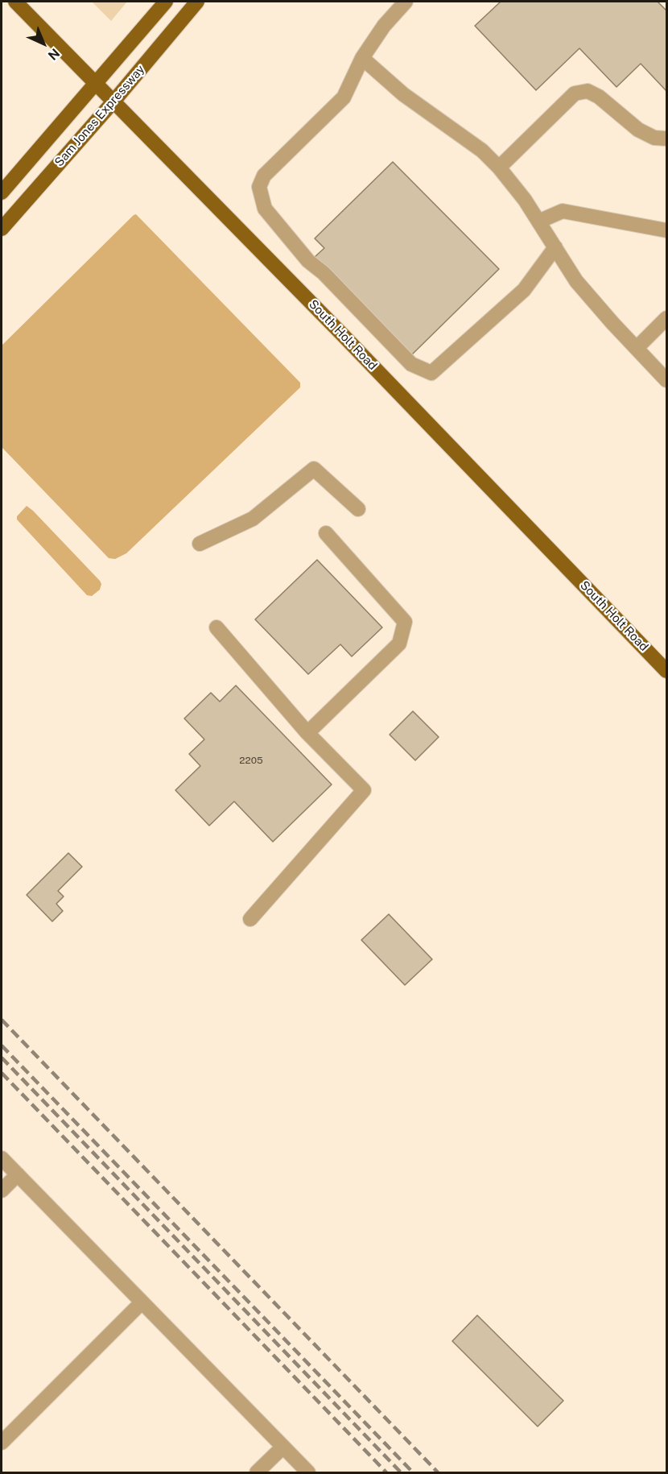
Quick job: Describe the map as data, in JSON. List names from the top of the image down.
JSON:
{
  "streets": {
    "main road": ["Sam Jones Expressway", "South Holt Road"]
  },
  "crossings": [
    ["Sam Jones Expressway", "South Holt Road"]
  ],
  "house_numbers": ["2205"],
  "north": "bottom right"
}
